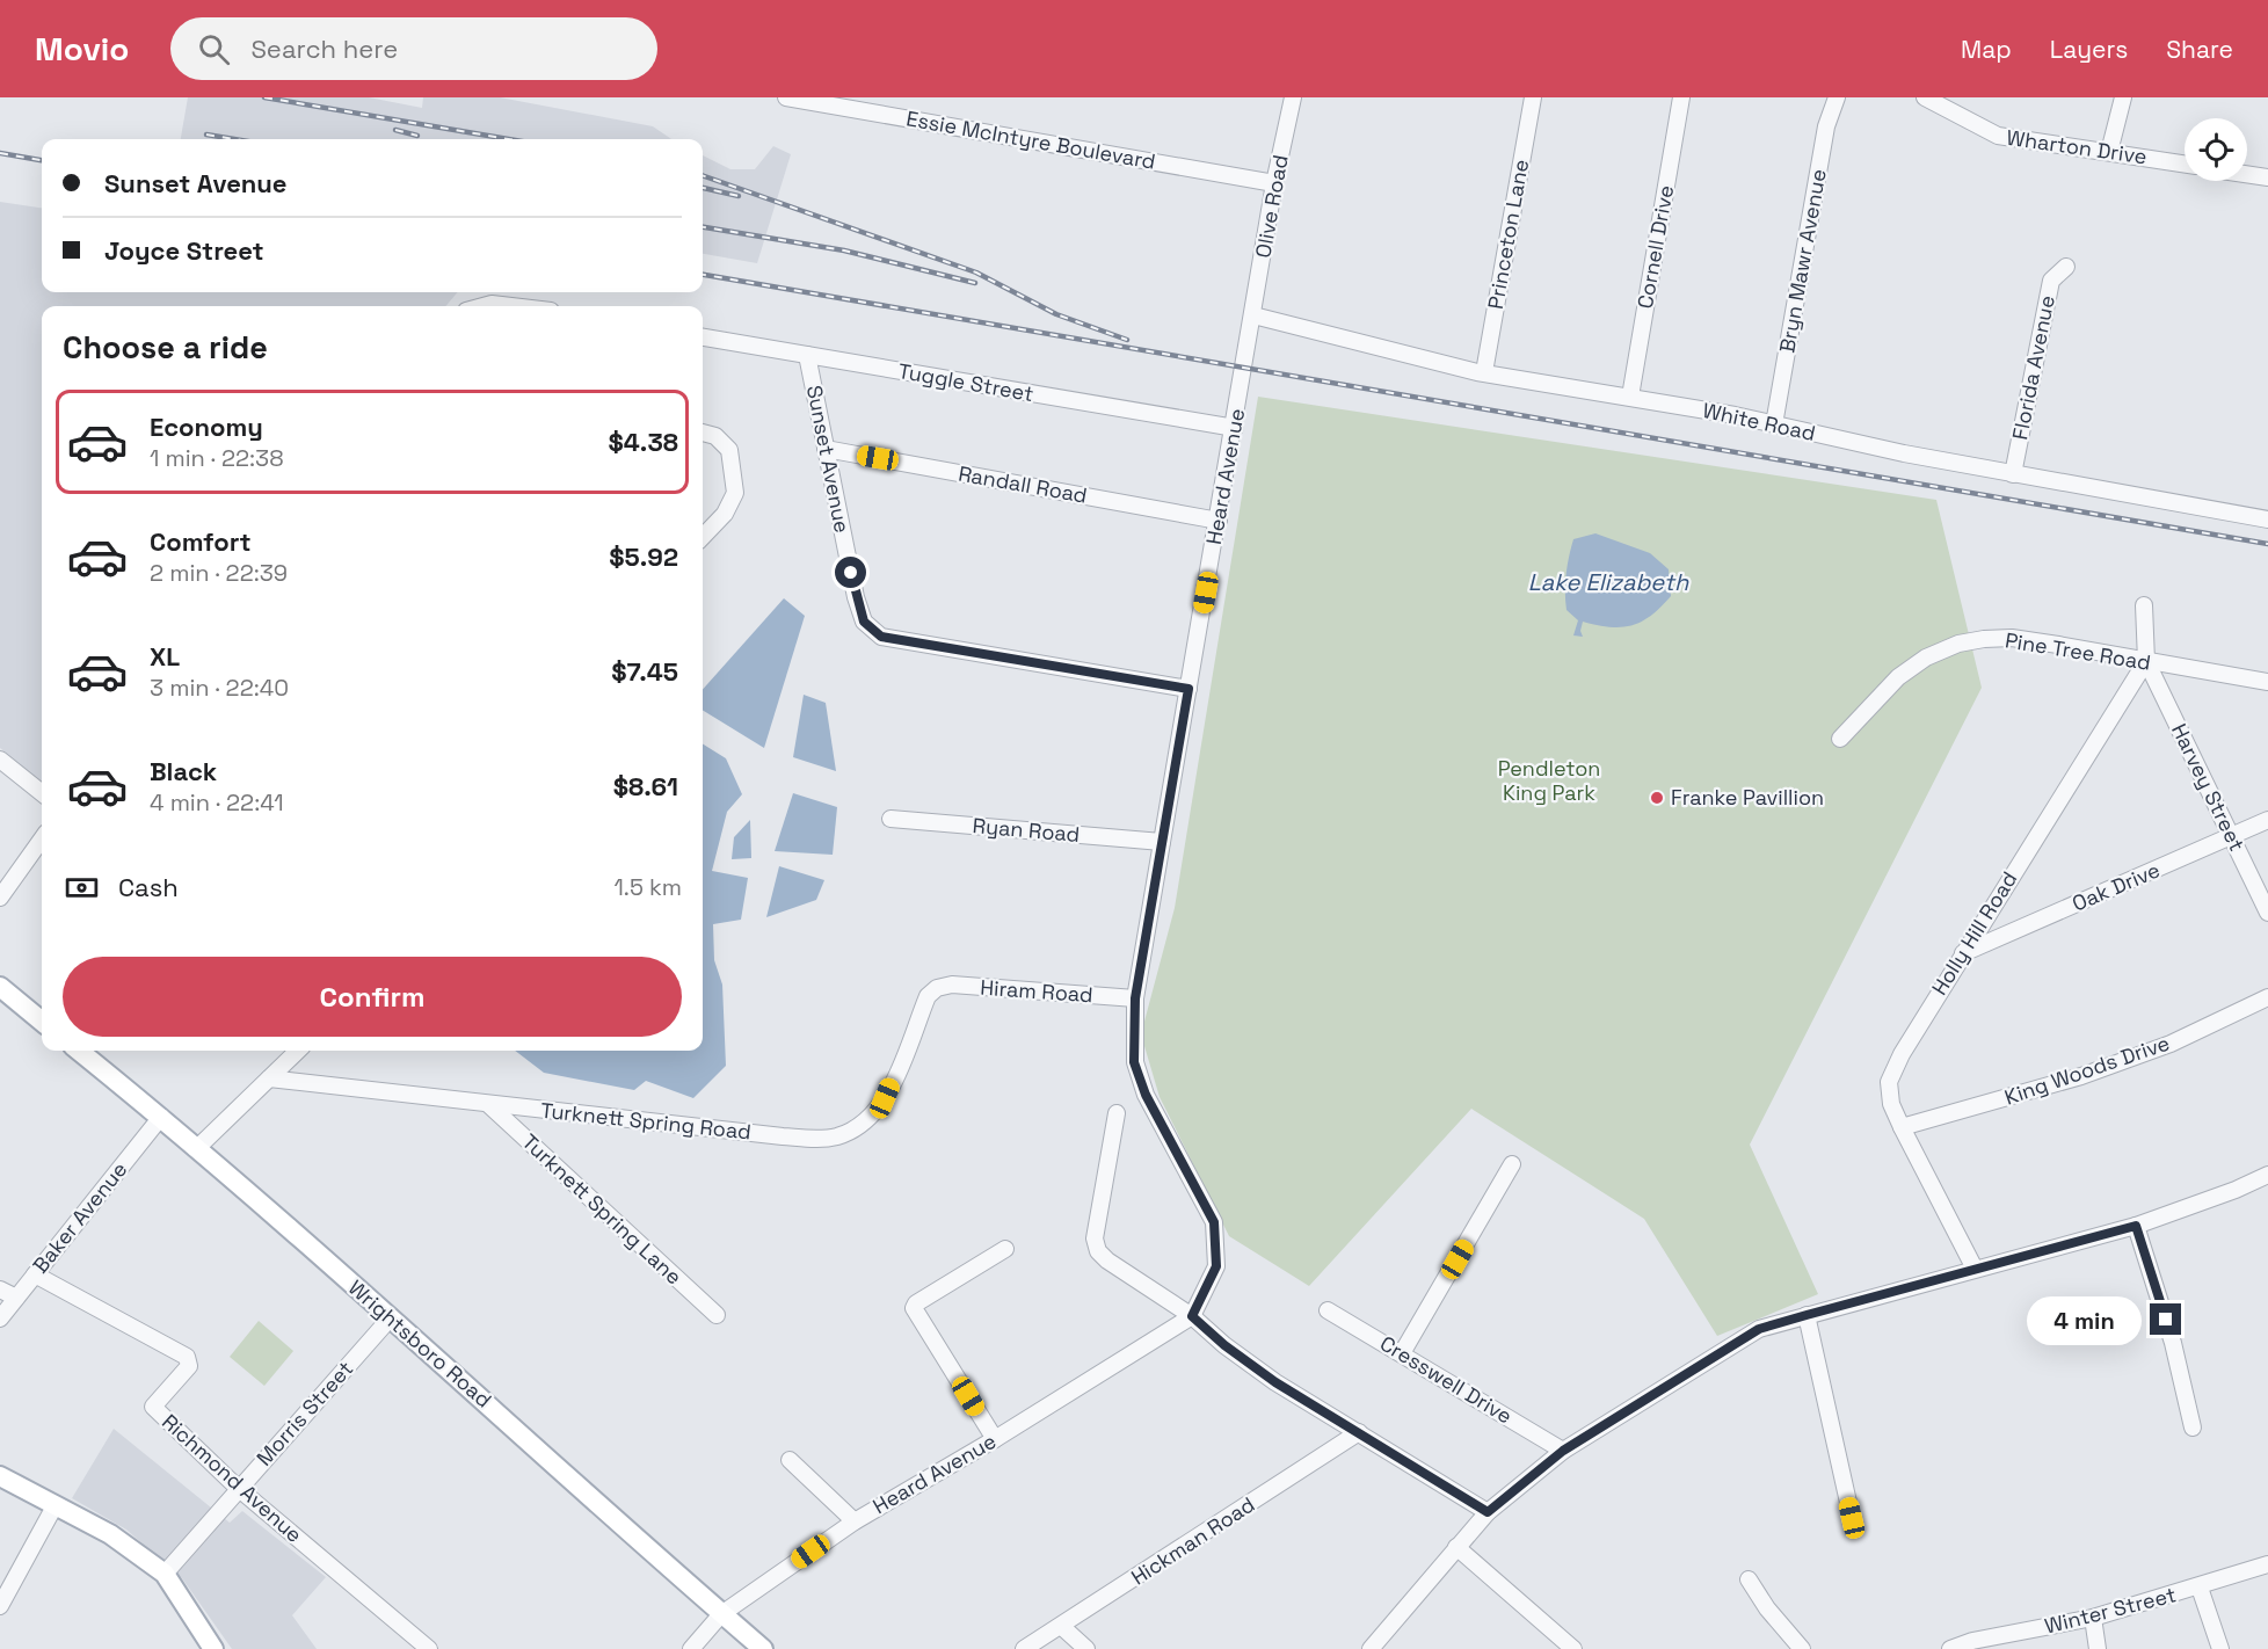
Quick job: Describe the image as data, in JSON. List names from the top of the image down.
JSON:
{
  "streets": {
    "main road": ["Wrightsboro Road"],
    "street": [
      "Essie McIntyre Boulevard",
      "Wharton Drive",
      "Olive Road",
      "Princeton Lane",
      "Cornell Drive",
      "Bryn Mawr Avenue",
      "Florida Avenue",
      "Tuggle Street",
      "White Road",
      "Sunset Avenue",
      "Heard Avenue",
      "Randall Road",
      "Pine Tree Road",
      "Harvey Street",
      "Ryan Road",
      "Oak Drive",
      "Holly Hill Road",
      "Hiram Road",
      "King Woods Drive",
      "Turknett Spring Road",
      "Turknett Spring Lane",
      "Baker Avenue",
      "Cresswell Drive",
      "Morris Street",
      "Richmond Avenue",
      "Hickman Road",
      "Winter Street"
    ]
  },
  "crossings": [
    ["Essie McIntyre Boulevard", "Olive Road"],
    ["Olive Road", "White Road"],
    ["Olive Road", "Heard Avenue"],
    ["Princeton Lane", "White Road"],
    ["Cornell Drive", "White Road"],
    ["Bryn Mawr Avenue", "White Road"],
    ["Florida Avenue", "White Road"],
    ["Tuggle Street", "Sunset Avenue"],
    ["Tuggle Street", "Heard Avenue"],
    ["White Road", "Heard Avenue"],
    ["Sunset Avenue", "Heard Avenue"],
    ["Sunset Avenue", "Randall Road"],
    ["Heard Avenue", "Randall Road"],
    ["Heard Avenue", "Ryan Road"],
    ["Heard Avenue", "Hiram Road"],
    ["Heard Avenue", "Wrightsboro Road"],
    ["Pine Tree Road", "Harvey Street"],
    ["Pine Tree Road", "Holly Hill Road"],
    ["Harvey Street", "Oak Drive"],
    ["Harvey Street", "Holly Hill Road"],
    ["Oak Drive", "Holly Hill Road"],
    ["Holly Hill Road", "King Woods Drive"],
    ["Hiram Road", "Turknett Spring Road"],
    ["Turknett Spring Road", "Turknett Spring Lane"],
    ["Baker Avenue", "Wrightsboro Road"],
    ["Baker Avenue", "Richmond Avenue"],
    ["Wrightsboro Road", "Morris Street"],
    ["Morris Street", "Richmond Avenue"]
  ],
  "water": ["Lake Elizabeth"],
  "parks": ["Pendleton King Park"],
  "places": ["Franke Pavillion"],
  "page": {
    "header": "Movio",
    "search": "Search here",
    "nav": ["Map", "Layers", "Share"],
    "banner": ["Sunset Avenue", "Joyce Street"],
    "heading": "Choose a ride",
    "list": [
      {
        "name": "Economy",
        "note": "1 min · 22:38",
        "value": "$4.38"
      },
      {
        "name": "Comfort",
        "note": "2 min · 22:39",
        "value": "$5.92"
      },
      {
        "name": "XL",
        "note": "3 min · 22:40",
        "value": "$7.45"
      },
      {
        "name": "Black",
        "note": "4 min · 22:41",
        "value": "$8.61"
      }
    ],
    "pay": ["Cash", "1.5 km"],
    "buttons": "Confirm",
    "bubble": "4 min"
  }
}
